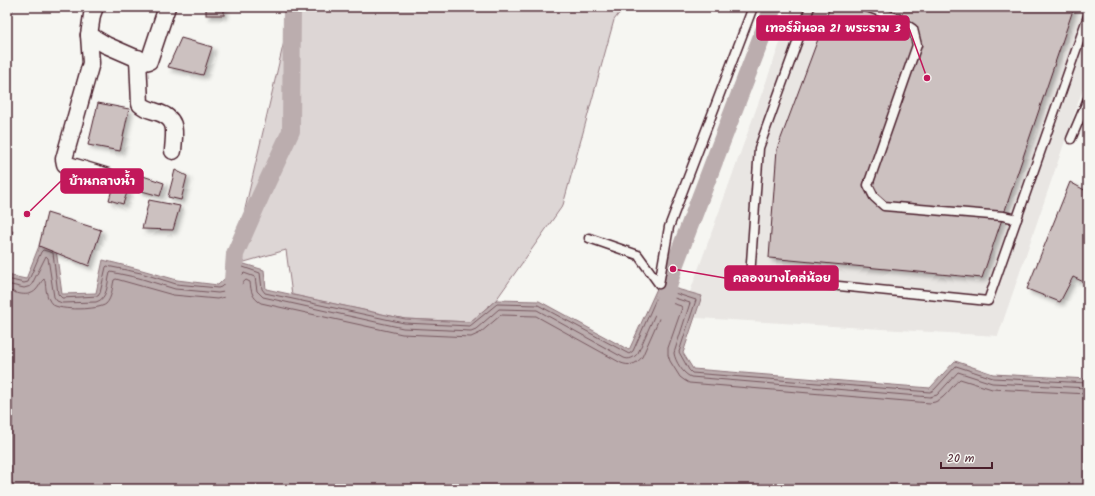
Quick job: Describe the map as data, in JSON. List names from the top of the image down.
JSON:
{
  "places": ["เทอร์มินอล 21 พระราม 3", "บ้านกลางน้ำ", "คลองบางโคล่น้อย"],
  "scale_bar": "20 m"
}
